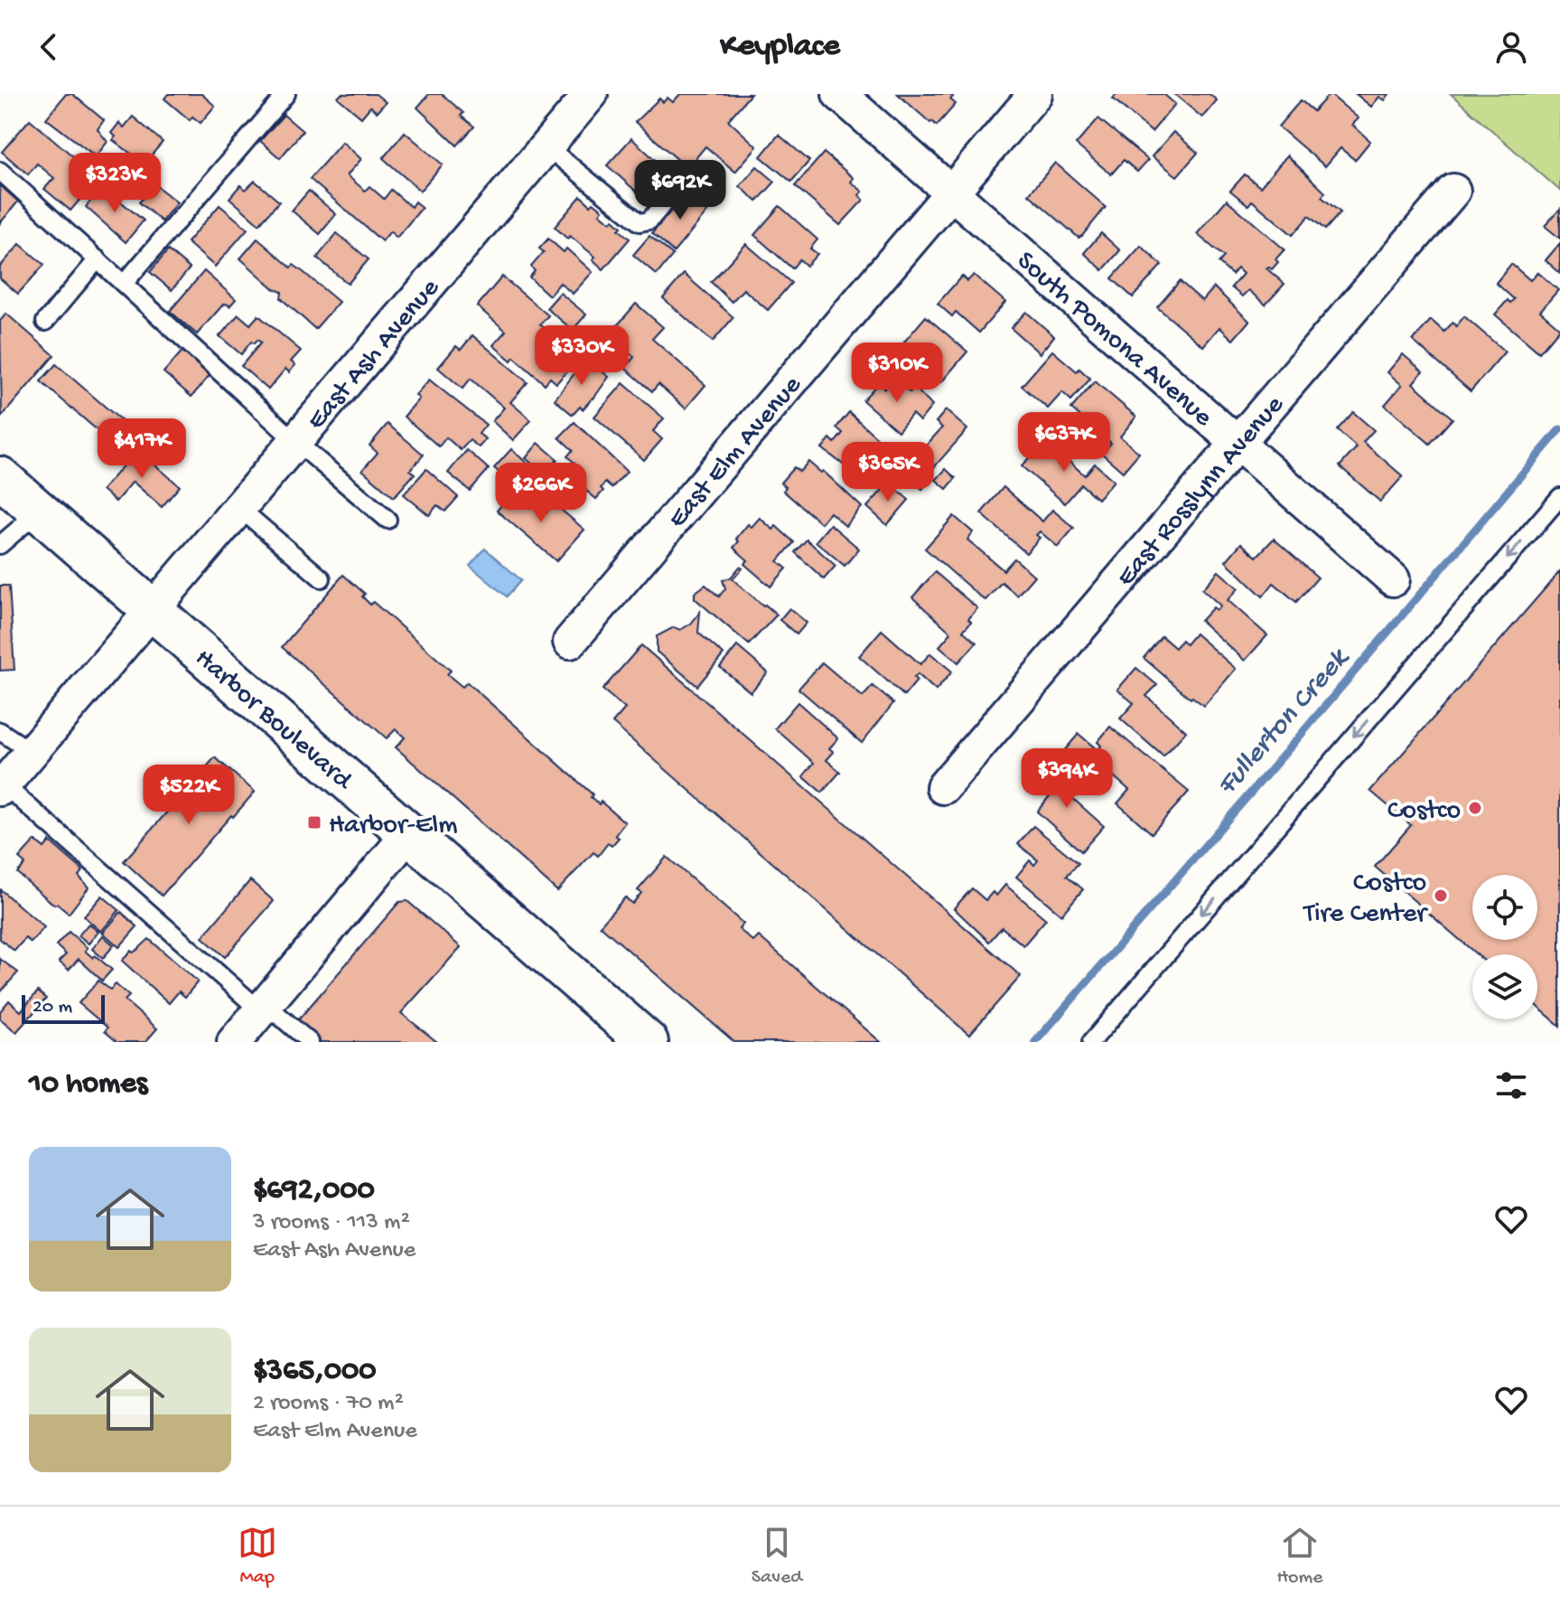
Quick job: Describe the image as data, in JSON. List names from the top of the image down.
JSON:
{
  "streets": {
    "main road": ["Harbor Boulevard"],
    "street": [
      "South Pomona Avenue",
      "East Ash Avenue",
      "East Elm Avenue",
      "East Rosslynn Avenue"
    ]
  },
  "crossings": [
    ["South Pomona Avenue", "East Elm Avenue"],
    ["South Pomona Avenue", "East Rosslynn Avenue"],
    ["East Ash Avenue", "Harbor Boulevard"]
  ],
  "water": ["Fullerton Creek"],
  "places": {
    "other": ["Costco", "Costco Tire Center"],
    "transit": ["Harbor-Elm"]
  },
  "scale_bar": "20 m",
  "page": {
    "header": "Keyplace",
    "price": [
      "$323K",
      "$692K",
      "$330K",
      "$310K",
      "$637K",
      "$417K",
      "$365K",
      "$266K",
      "$394K",
      "$522K"
    ],
    "scale": "20 m",
    "heading": "10 homes",
    "list": [
      {
        "name": "$692,000",
        "note": "3 rooms · 113 m² · East Ash Avenue"
      },
      {
        "name": "$365,000",
        "note": "2 rooms · 70 m² · East Elm Avenue"
      }
    ],
    "tabs": ["Map", "Saved", "Home"]
  }
}
